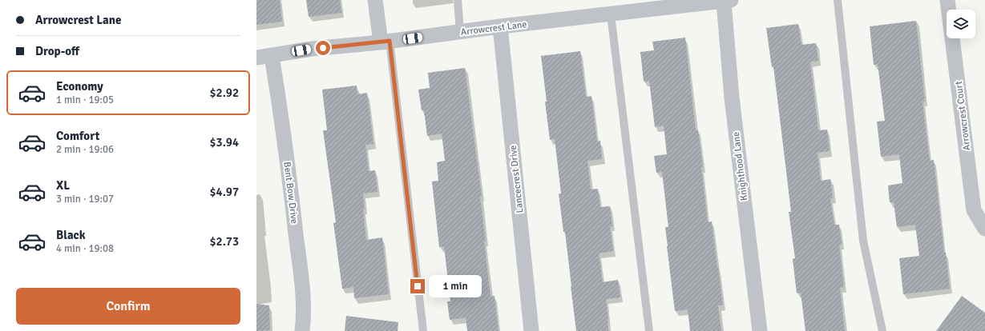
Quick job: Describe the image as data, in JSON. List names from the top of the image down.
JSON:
{
  "streets": {
    "street": [
      "Arrowcrest Lane",
      "Arrowcrest Court",
      "Knighthood Lane",
      "Lancecrest Drive",
      "Bent Bow Drive"
    ]
  },
  "crossings": [
    ["Arrowcrest Lane", "Knighthood Lane"],
    ["Arrowcrest Lane", "Lancecrest Drive"],
    ["Arrowcrest Lane", "Bent Bow Drive"]
  ],
  "page": {
    "banner": ["Arrowcrest Lane", "Drop-off"],
    "list": [
      {
        "name": "Economy",
        "note": "1 min · 19:05",
        "value": "$2.92"
      },
      {
        "name": "Comfort",
        "note": "2 min · 19:06",
        "value": "$3.94"
      },
      {
        "name": "XL",
        "note": "3 min · 19:07",
        "value": "$4.97"
      },
      {
        "name": "Black",
        "note": "4 min · 19:08",
        "value": "$2.73"
      }
    ],
    "bubble": "1 min",
    "buttons": "Confirm"
  }
}
